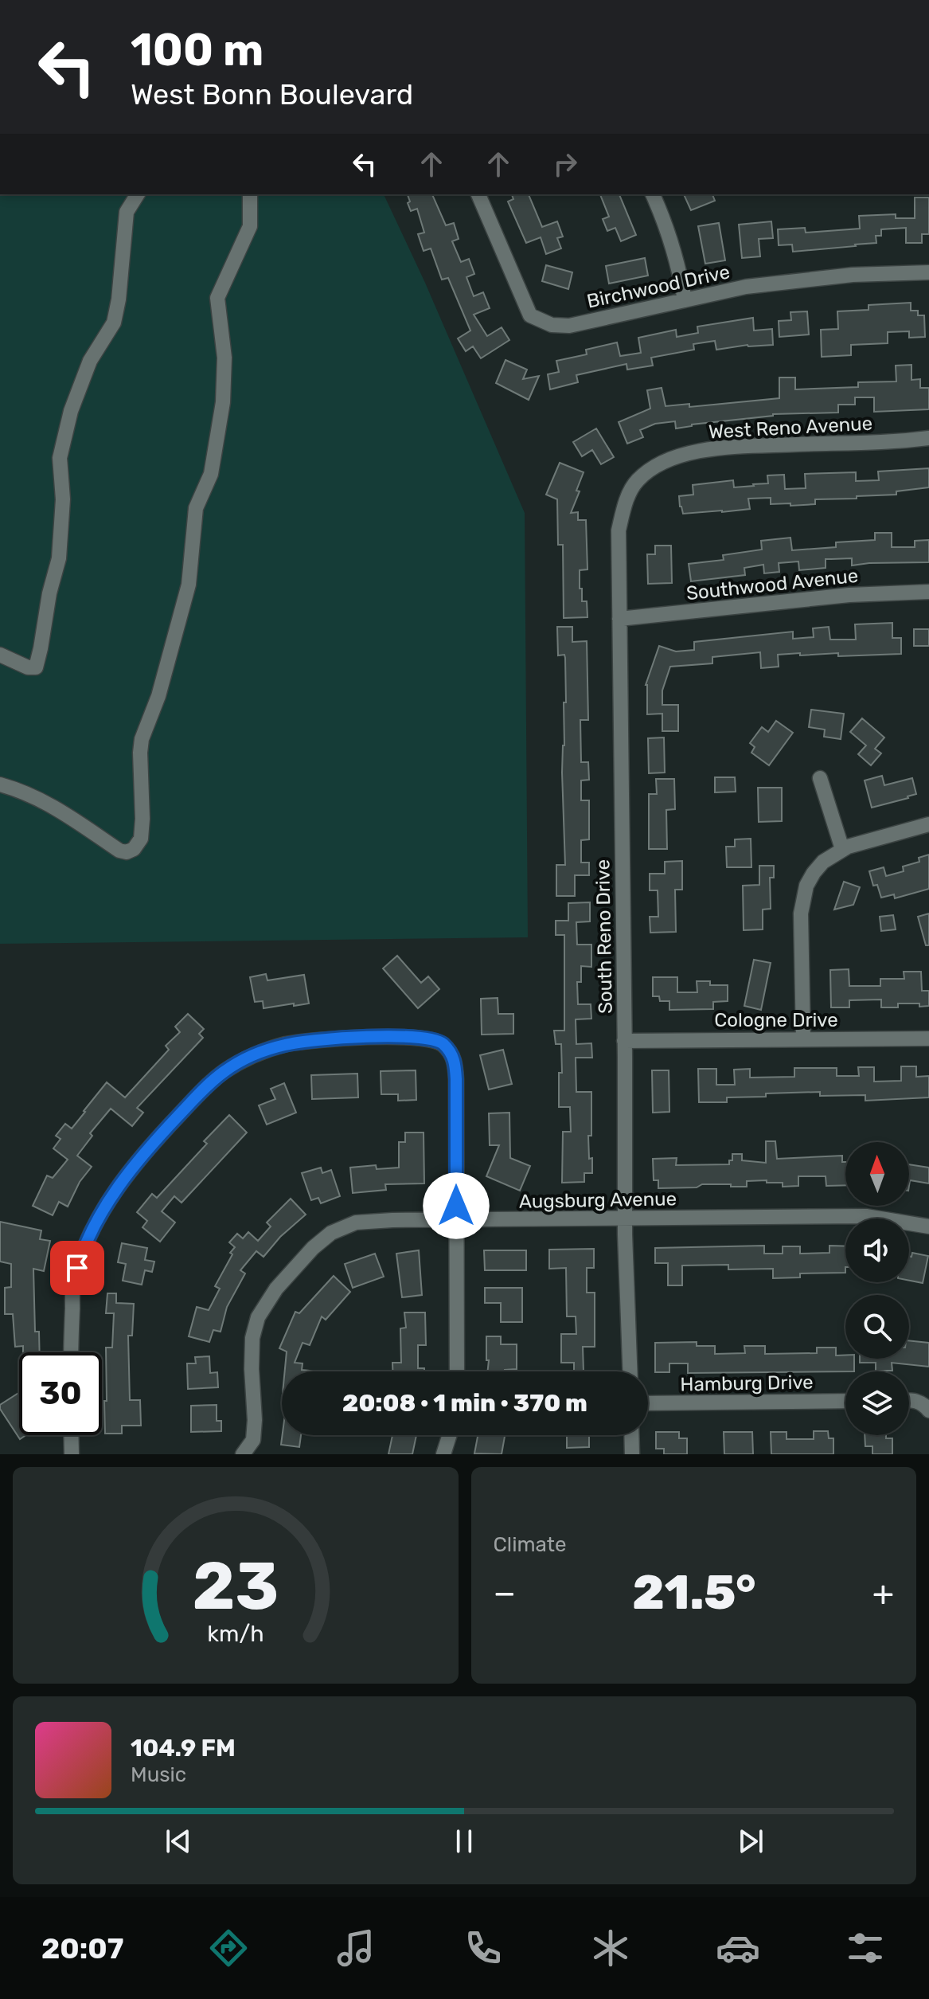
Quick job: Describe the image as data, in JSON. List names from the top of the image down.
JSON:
{
  "streets": {
    "street": [
      "Birchwood Drive",
      "West Reno Avenue",
      "Southwood Avenue",
      "South Reno Drive",
      "Cologne Drive",
      "Augsburg Avenue",
      "Hamburg Drive"
    ]
  },
  "crossings": [
    ["West Reno Avenue", "South Reno Drive"],
    ["Southwood Avenue", "South Reno Drive"],
    ["South Reno Drive", "Cologne Drive"],
    ["South Reno Drive", "Augsburg Avenue"]
  ],
  "north": "top",
  "page": {
    "turn": ["100 m", "West Bonn Boulevard"],
    "limit": "30",
    "trip": "20:08 · 1 min · 370 m",
    "tile": "Climate",
    "heat": ["−", "21.5°", "+"],
    "song": ["104.9 FM", "Music"],
    "tabs": "20:07",
    "gauge": ["23", "km/h"]
  }
}
